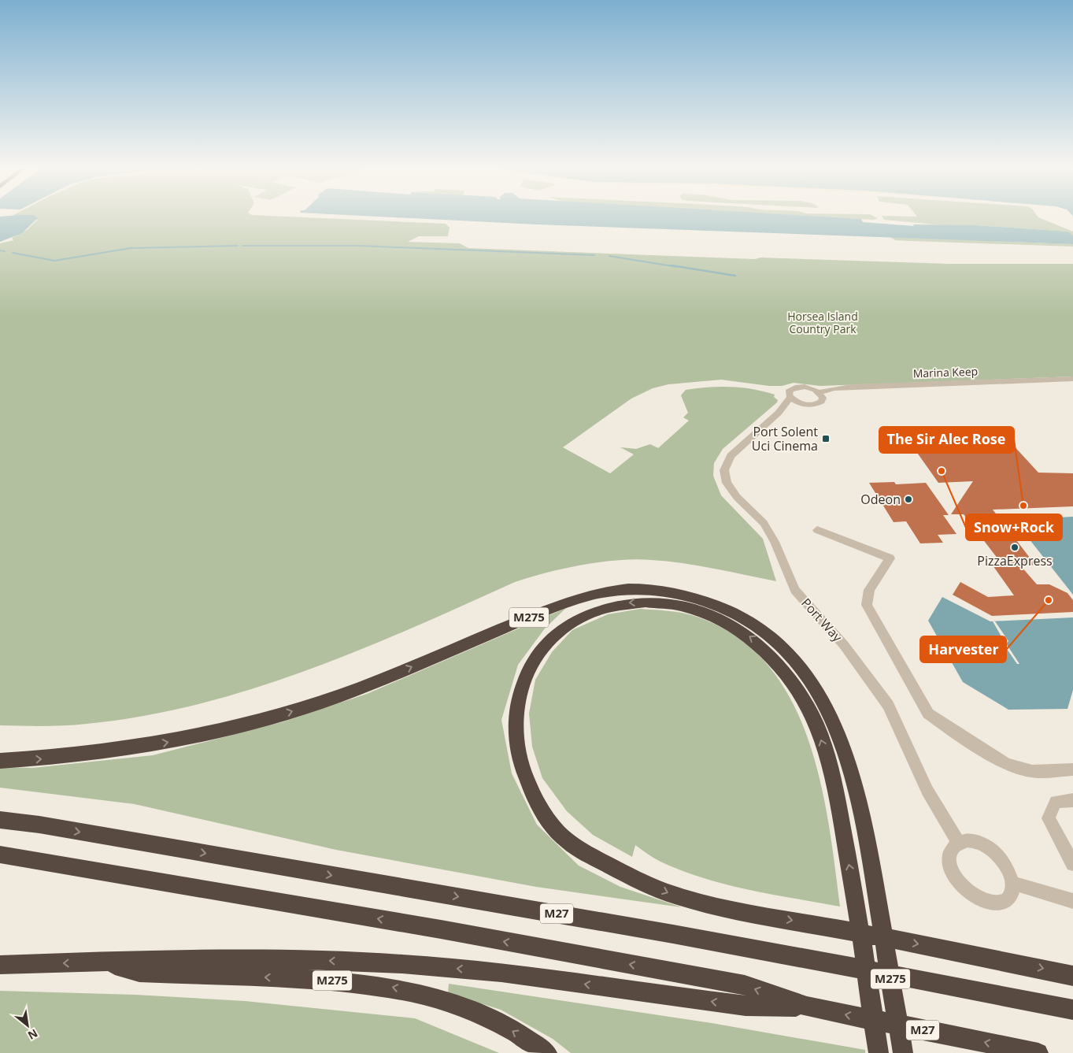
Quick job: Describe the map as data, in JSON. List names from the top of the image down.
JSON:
{
  "streets": {
    "highway": ["M275", "M27"],
    "street": ["Marina Keep", "Port Way"]
  },
  "crossings": [
    ["Marina Keep", "Port Way"]
  ],
  "parks": ["Horsea Island Country Park"],
  "places": {
    "transit": ["Port Solent Uci Cinema"],
    "other": [
      "Snow+Rock",
      "Odeon",
      "The Sir Alec Rose",
      "PizzaExpress",
      "Harvester"
    ]
  },
  "north": "bottom right"
}
